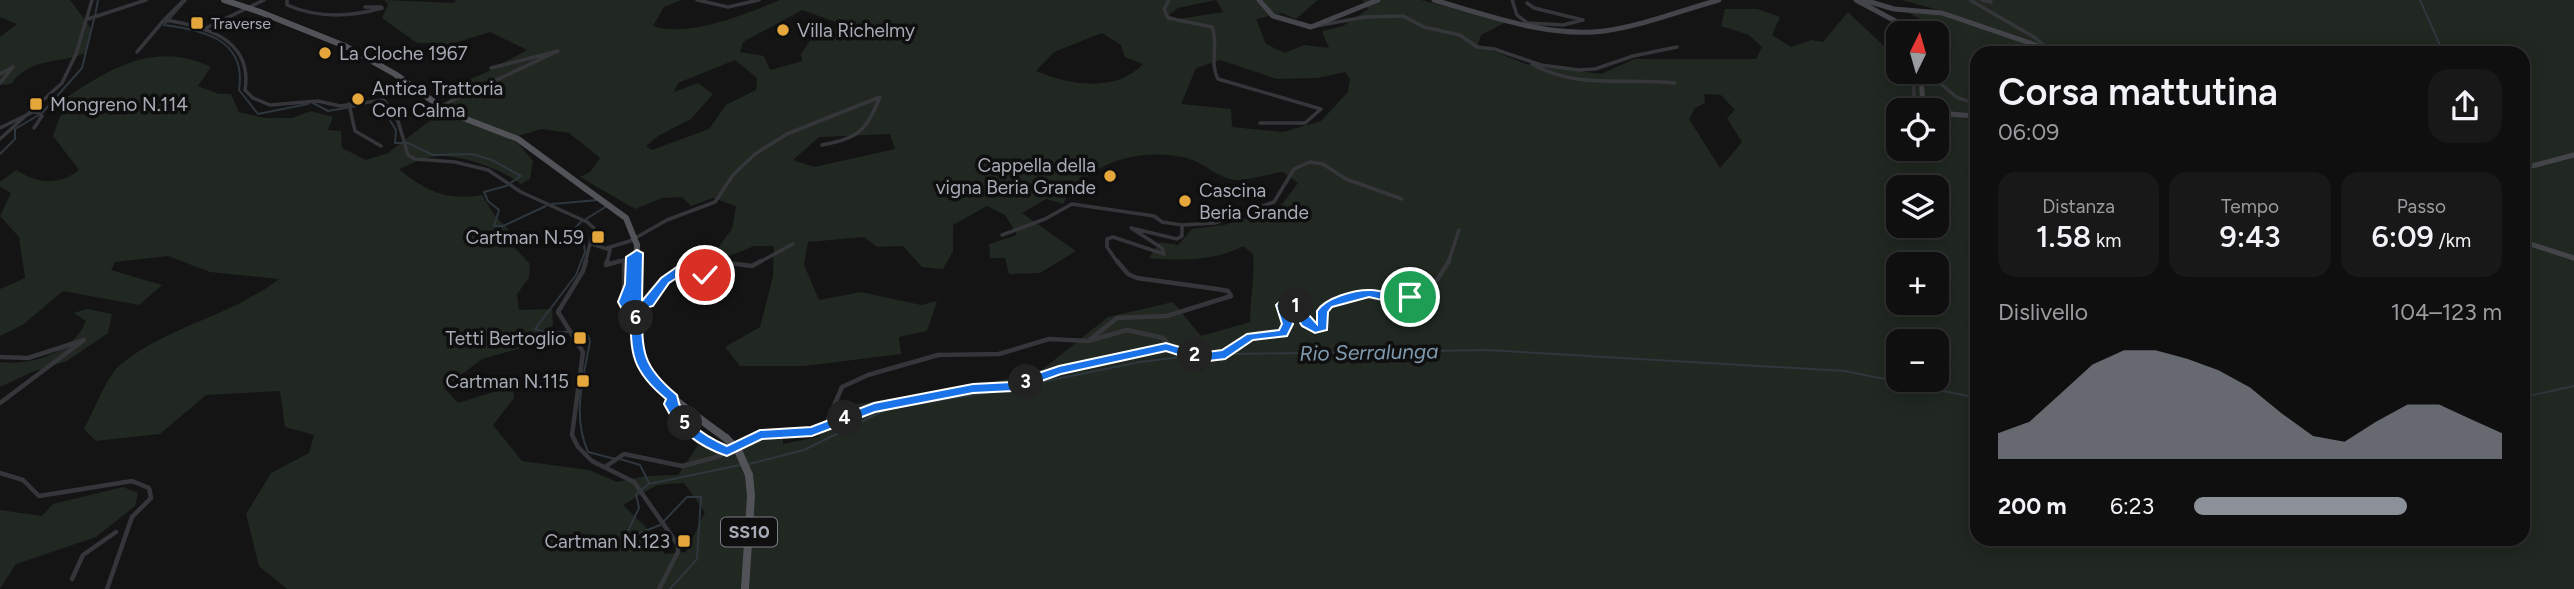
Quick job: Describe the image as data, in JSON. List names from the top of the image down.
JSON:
{
  "streets": {
    "main road": ["SS10"]
  },
  "water": ["Rio Serralunga"],
  "places": {
    "transit": [
      "Traverse",
      "Mongreno N.114",
      "Cartman N.59",
      "Tetti Bertoglio",
      "Cartman N.115",
      "Cartman N.123"
    ],
    "other": [
      "Villa Richelmy",
      "La Cloche 1967",
      "Antica Trattoria Con Calma",
      "Cappella della vigna Beria Grande",
      "Cascina Beria Grande"
    ]
  },
  "north": "top",
  "page": {
    "map_buttons": ["+", "−"],
    "heading": ["Corsa mattutina", "06:09"],
    "stats": [
      ["Distanza", "1.58 km"],
      ["Tempo", "9:43"],
      ["Passo", "6:09 /km"]
    ],
    "chart": ["Dislivello", "104–123 m"],
    "pins": [
      "1",
      "6",
      "2",
      "3",
      "4",
      "5"
    ],
    "list": [
      {
        "name": "200 m",
        "note": "6:23"
      }
    ]
  }
}
